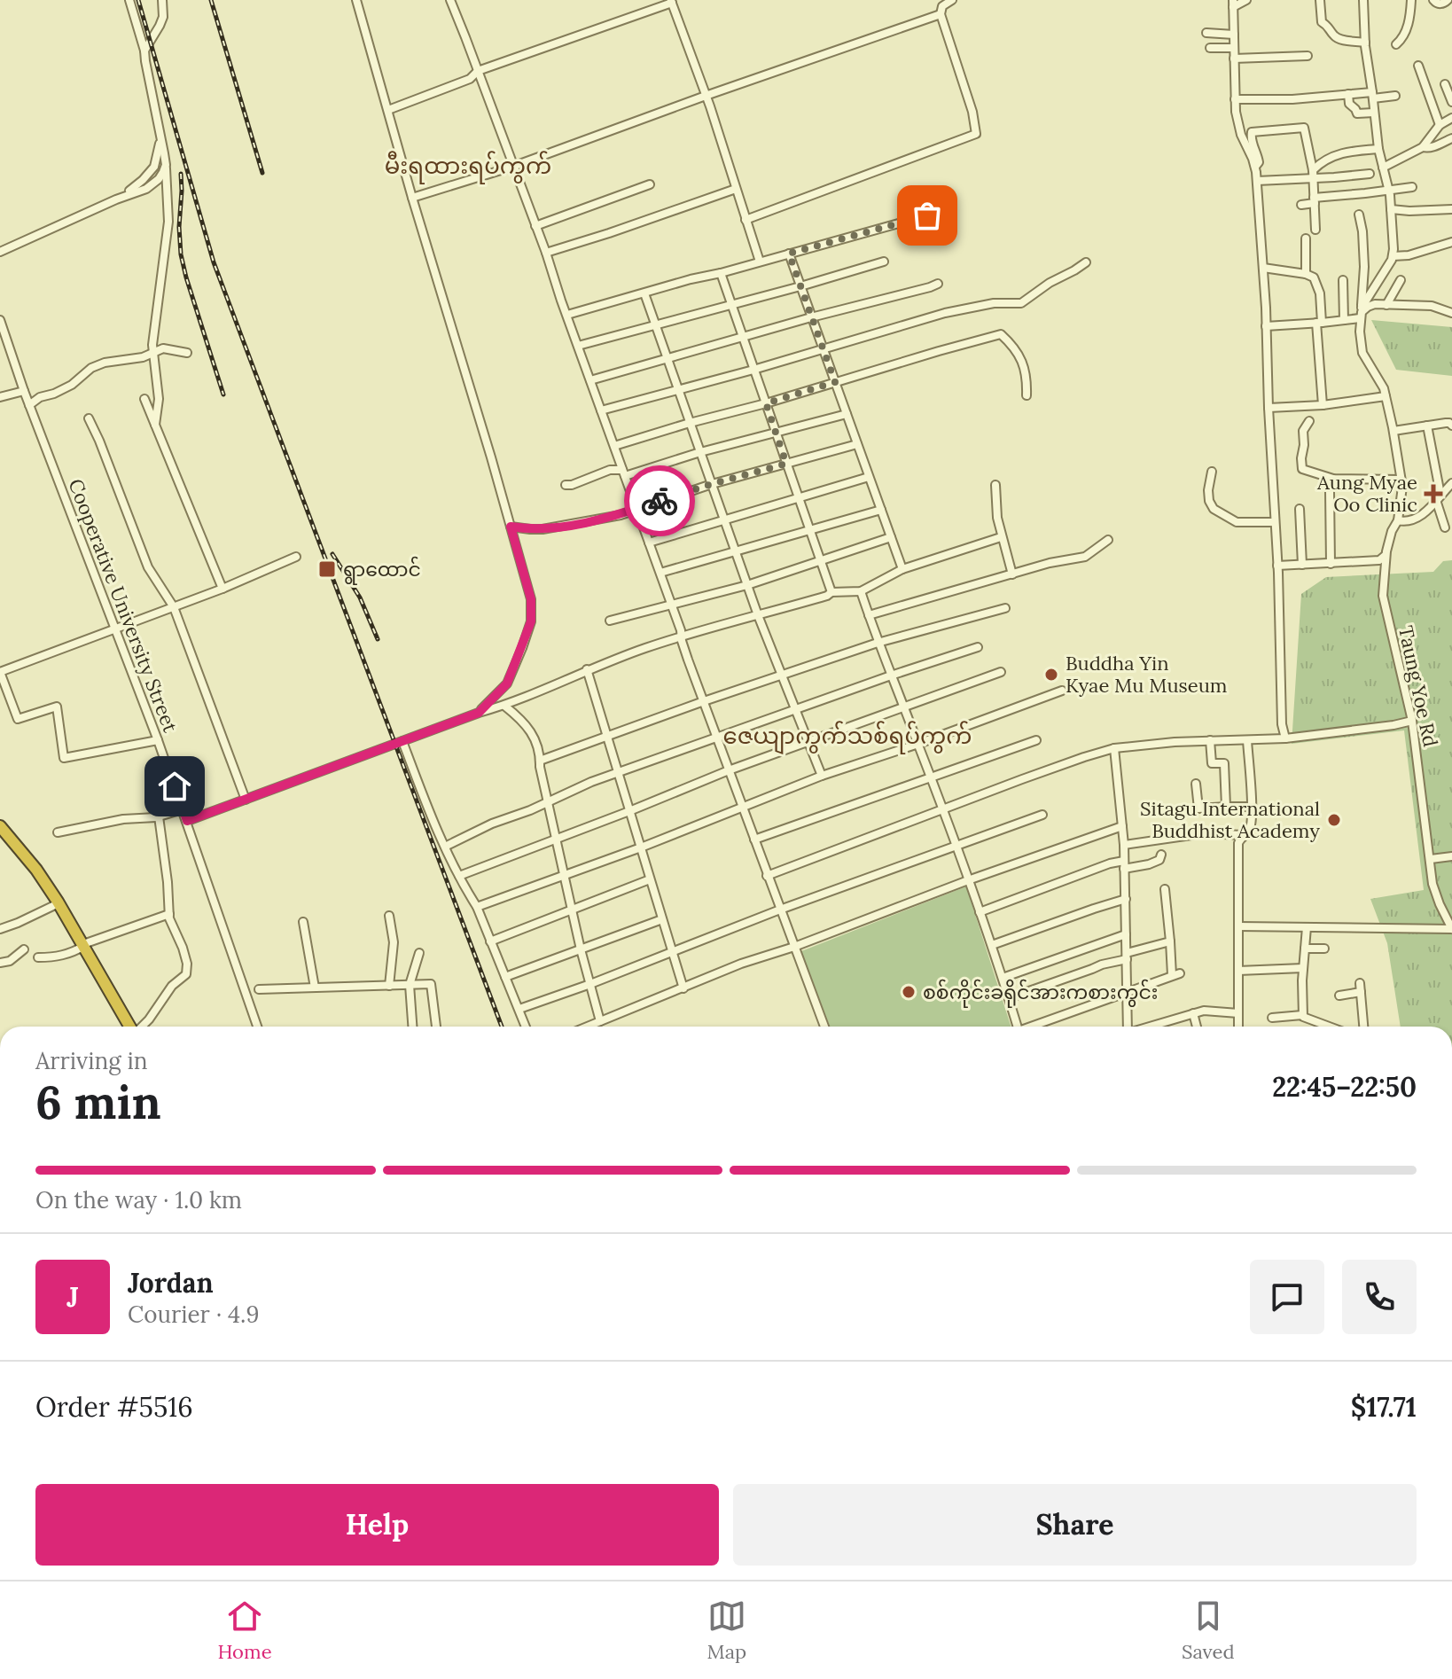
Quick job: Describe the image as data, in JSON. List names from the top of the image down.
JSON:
{
  "streets": {
    "street": ["Cooperative University Street", "Taung Yoe Rd"]
  },
  "districts": ["မီးရထားရပ်ကွက်", "ဇေယျာကွက်သစ်ရပ်ကွက်"],
  "places": {
    "health": ["Aung Myae Oo Clinic"],
    "transit": ["ရွာထောင်"],
    "other": ["Buddha Yin Kyae Mu Museum", "Sitagu International Buddhist Academy", "စစ်ကိုင်းခရိုင်အားကစားကွင်း"]
  },
  "page": {
    "heading": ["6 min", "Arriving in", "22:45–22:50"],
    "panel": [
      "Jordan",
      "Courier · 4.9",
      "Order #5516",
      "$17.71"
    ],
    "bar": "On the way · 1.0 km",
    "round": "J",
    "buttons": ["Help", "Share"],
    "tabs": ["Home", "Map", "Saved"]
  }
}
